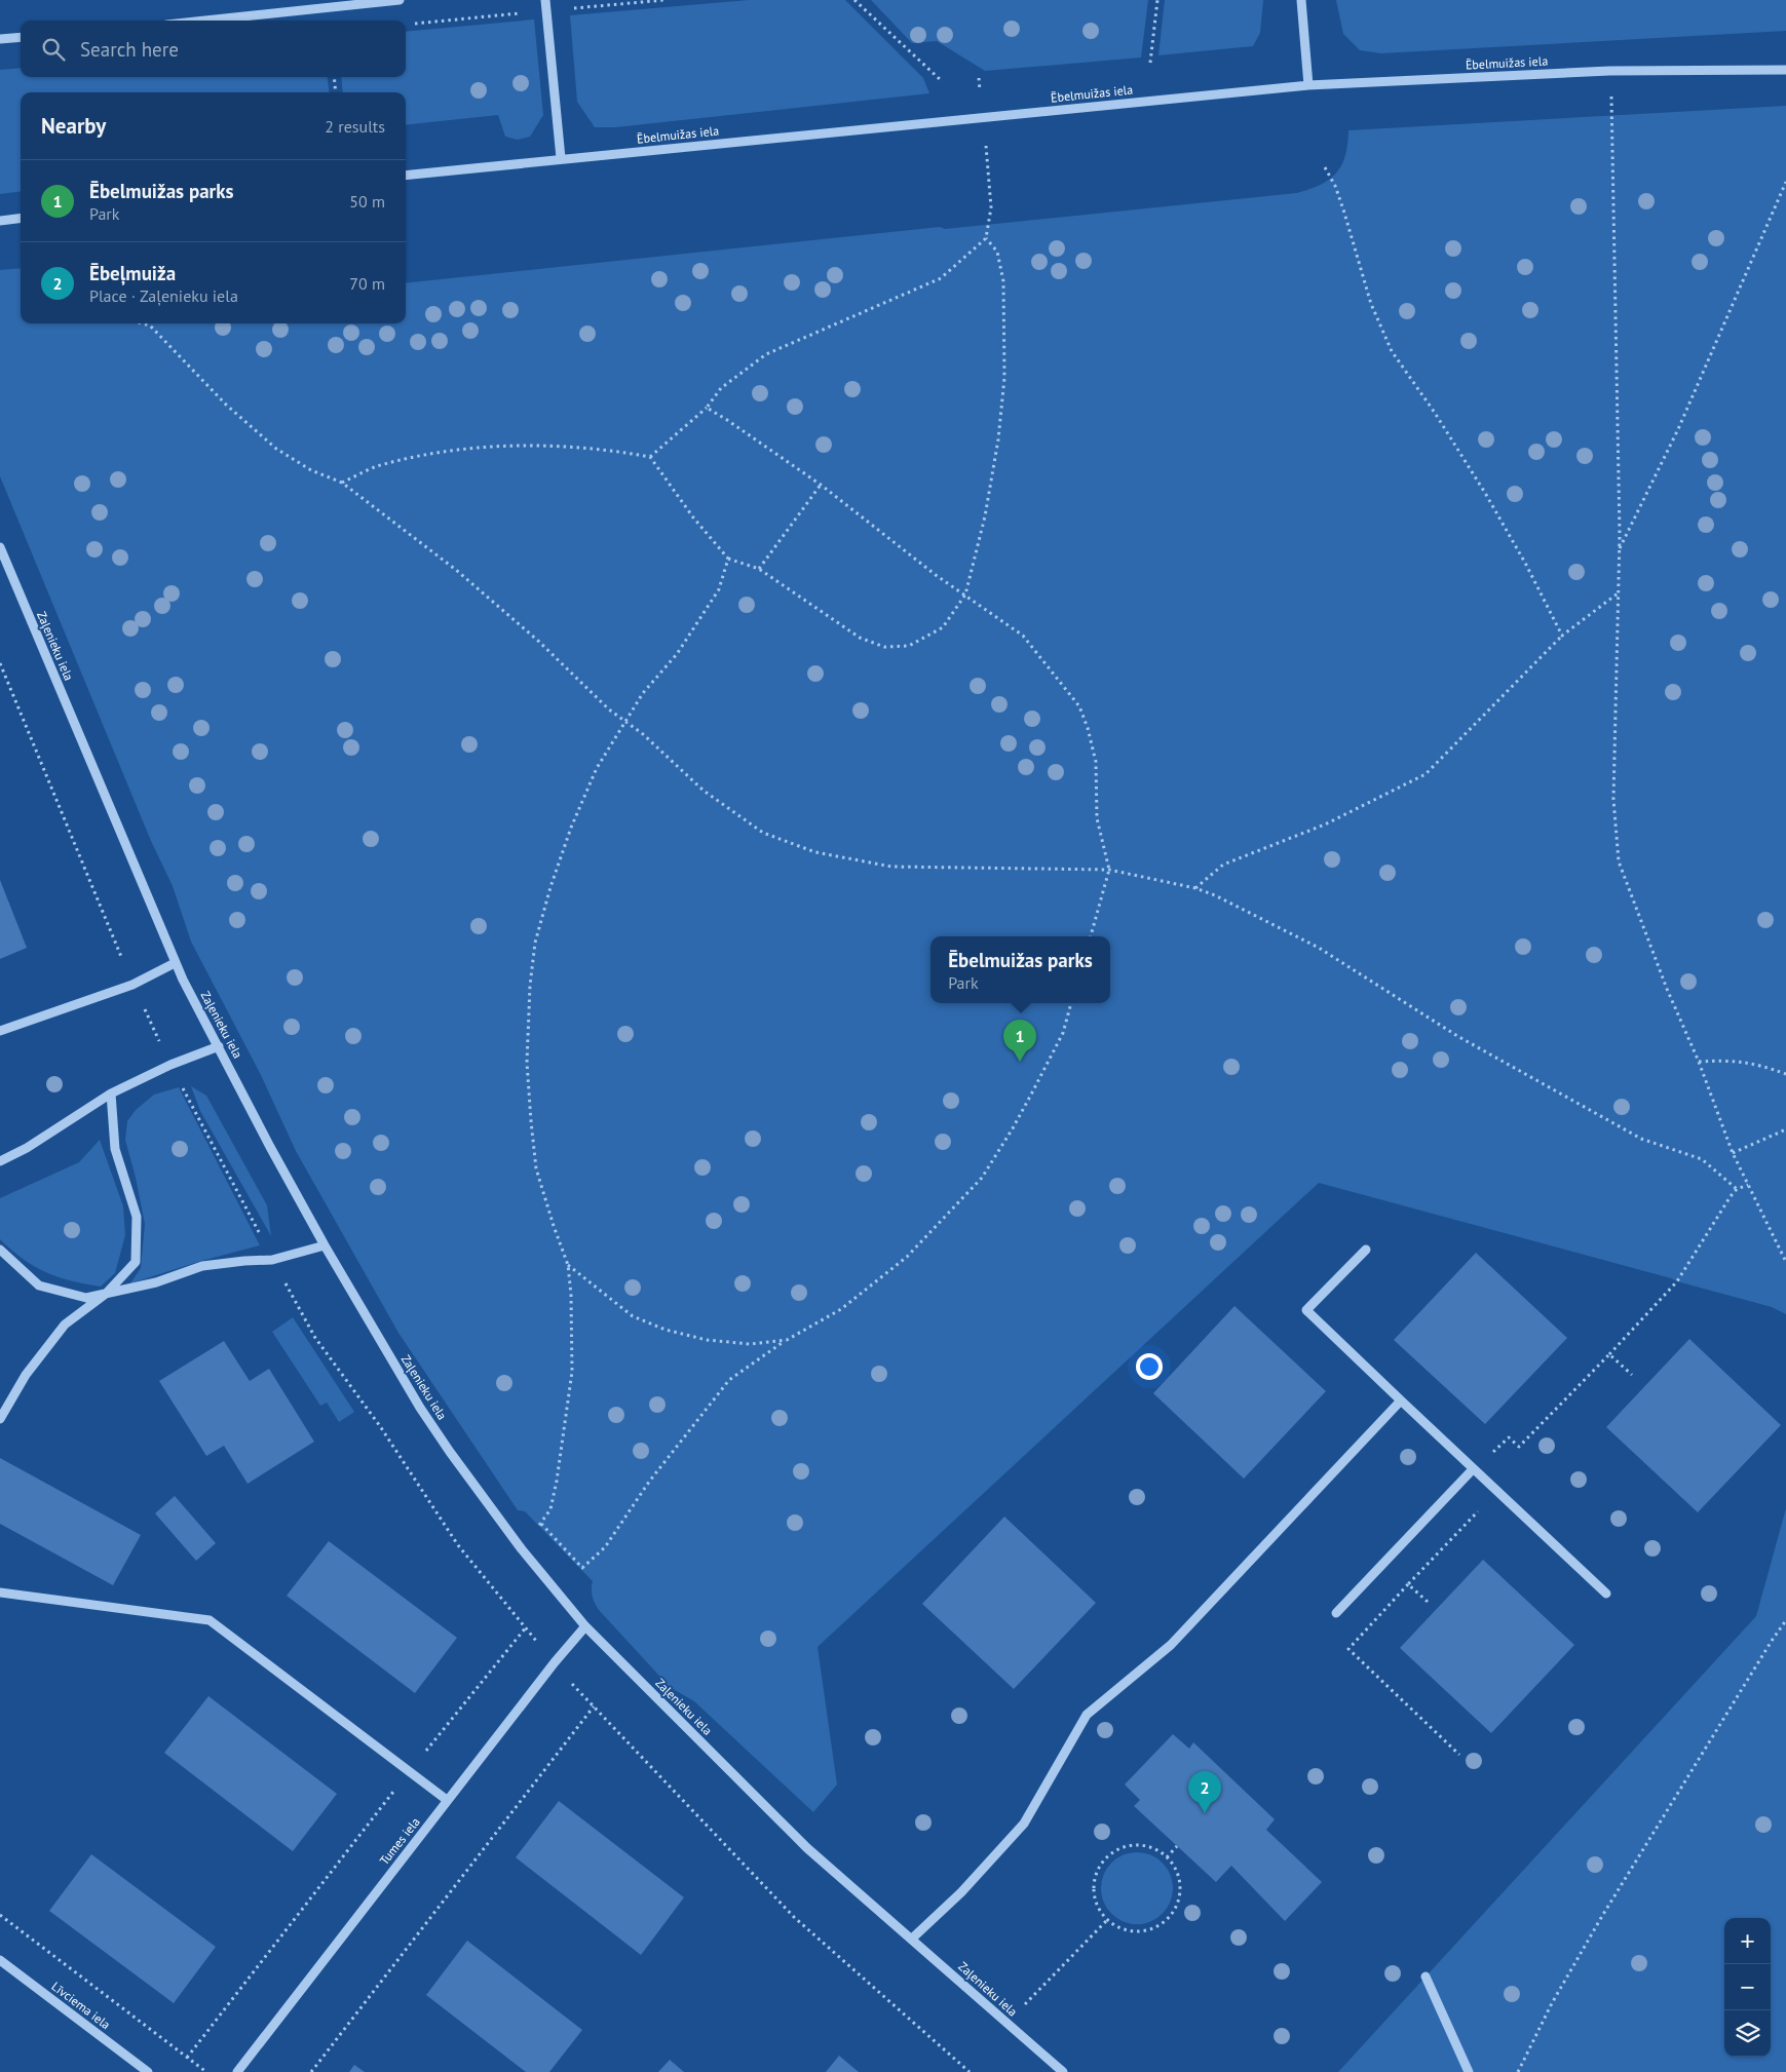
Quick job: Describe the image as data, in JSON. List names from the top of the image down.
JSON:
{
  "streets": {
    "street": [
      "Ēbelmuižas iela",
      "Zaļenieku iela",
      "Tumes iela",
      "Līvciema iela"
    ]
  },
  "crossings": [
    ["Zaļenieku iela", "Tumes iela"]
  ],
  "page": {
    "search": "Search here",
    "heading": ["Nearby", "2 results"],
    "list": [
      {
        "mark": "1",
        "name": "Ēbelmuižas parks",
        "note": "Park",
        "value": "50 m"
      },
      {
        "mark": "2",
        "name": "Ēbeļmuiža",
        "note": "Place · Zaļenieku iela",
        "value": "70 m"
      }
    ],
    "popup": ["Ēbelmuižas parks", "Park"],
    "pins": ["1", "2"],
    "map_buttons": ["+", "−"]
  }
}
